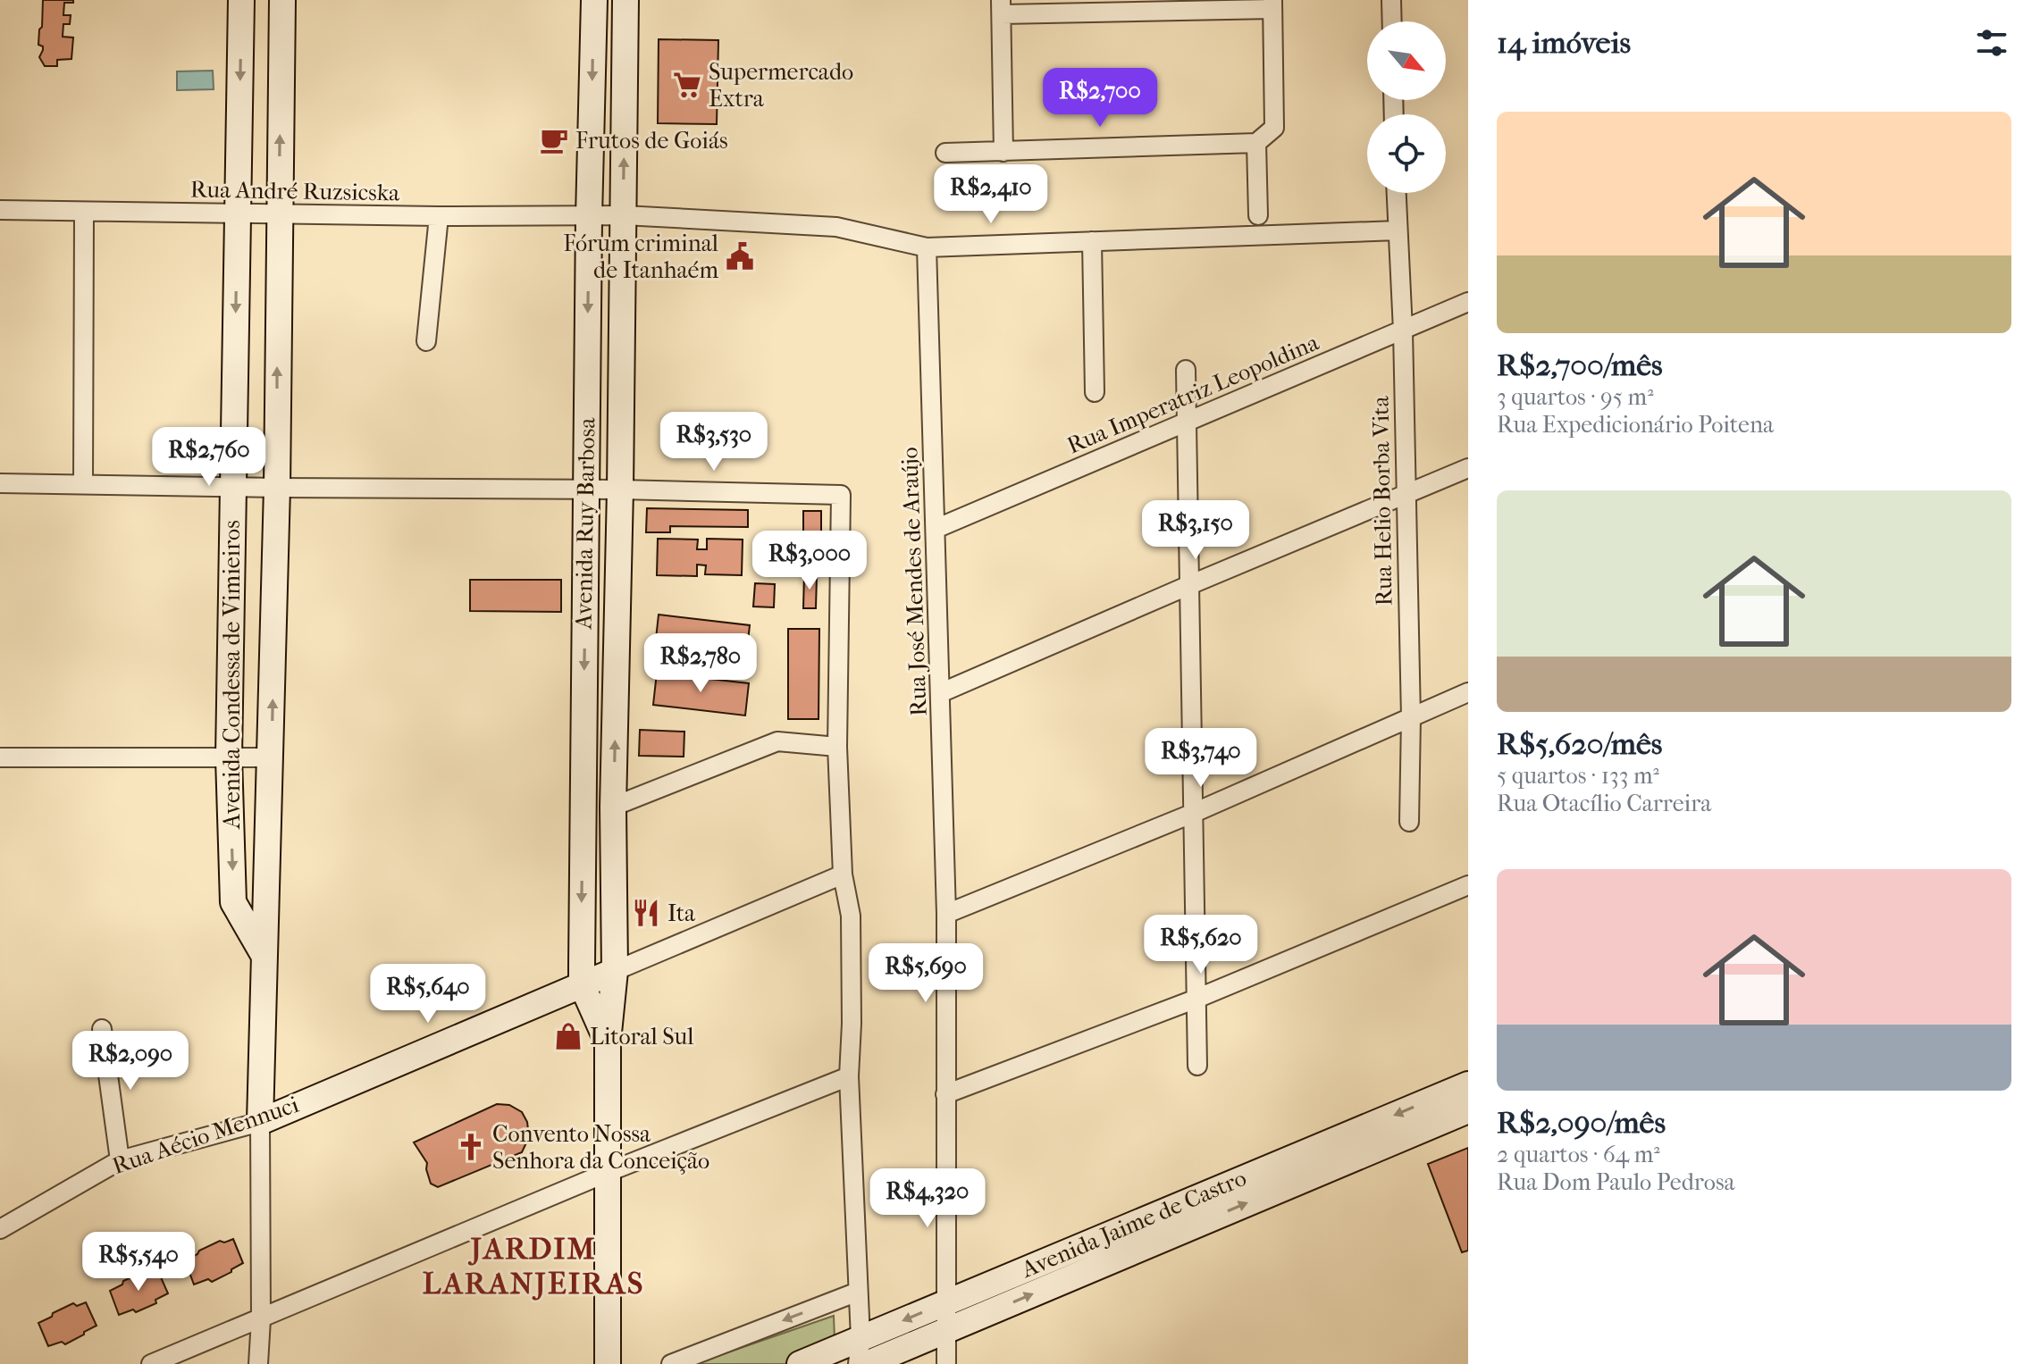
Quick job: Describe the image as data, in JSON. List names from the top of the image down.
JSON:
{
  "streets": {
    "street": [
      "Rua André Ruzsicska",
      "Rua Imperatriz Leopoldina",
      "Rua Helio Borba Vita",
      "Avenida Ruy Barbosa",
      "Rua José Mendes de Araújo",
      "Avenida Condessa de Vimieiros",
      "Rua Aécio Mennuci",
      "Avenida Jaime de Castro"
    ]
  },
  "crossings": [
    ["Rua André Ruzsicska", "Rua Helio Borba Vita"],
    ["Rua André Ruzsicska", "Avenida Ruy Barbosa"],
    ["Rua André Ruzsicska", "Rua José Mendes de Araújo"],
    ["Rua André Ruzsicska", "Avenida Condessa de Vimieiros"],
    ["Rua Imperatriz Leopoldina", "Rua Helio Borba Vita"],
    ["Rua Imperatriz Leopoldina", "Rua José Mendes de Araújo"],
    ["Avenida Ruy Barbosa", "Rua Aécio Mennuci"],
    ["Avenida Condessa de Vimieiros", "Rua Aécio Mennuci"]
  ],
  "districts": ["JARDIM LARANJEIRAS"],
  "places": {
    "supermarket": ["Supermercado Extra"],
    "cafe": ["Frutos de Goiás"],
    "public building": ["Fórum criminal de Itanhaém"],
    "restaurant": ["Ita"],
    "shop": ["Litoral Sul"],
    "church": ["Convento Nossa Senhora da Conceição"]
  },
  "north": "bottom right",
  "page": {
    "heading": "14 imóveis",
    "price": [
      "R$2,700",
      "R$2,410",
      "R$3,530",
      "R$2,760",
      "R$3,150",
      "R$3,000",
      "R$2,780",
      "R$3,740",
      "R$5,620",
      "R$5,690",
      "R$5,640",
      "R$2,090",
      "R$4,320",
      "R$5,540"
    ],
    "list": [
      {
        "name": "R$2,700/mês",
        "note": "3 quartos · 95 m² · Rua Expedicionário Poitena"
      },
      {
        "name": "R$5,620/mês",
        "note": "5 quartos · 133 m² · Rua Otacílio Carreira"
      },
      {
        "name": "R$2,090/mês",
        "note": "2 quartos · 64 m² · Rua Dom Paulo Pedrosa"
      }
    ]
  }
}
